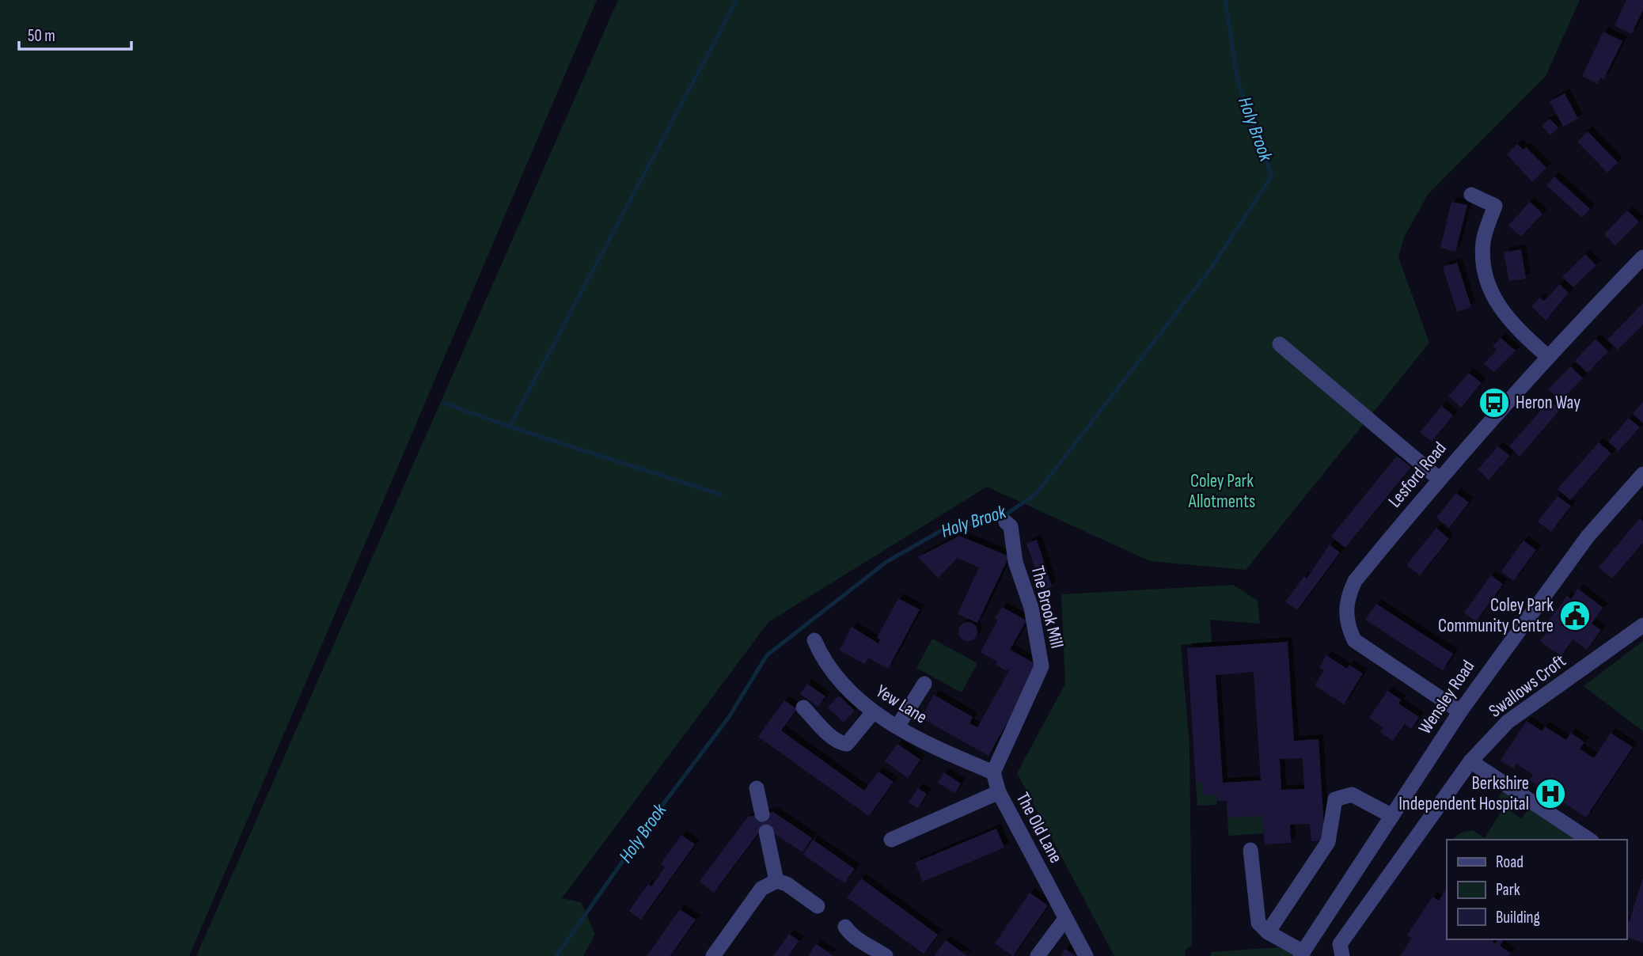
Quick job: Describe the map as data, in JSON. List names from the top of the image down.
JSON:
{
  "streets": {
    "street": [
      "Lesford Road",
      "The Brook Mill",
      "Swallows Croft",
      "Wensley Road",
      "Yew Lane",
      "The Old Lane"
    ]
  },
  "crossings": [
    ["Lesford Road", "Wensley Road"],
    ["The Brook Mill", "Yew Lane"]
  ],
  "water": ["Holy Brook"],
  "parks": ["Coley Park Allotments"],
  "places": {
    "bus stop": ["Heron Way"],
    "public building": ["Coley Park Community Centre"],
    "hospital": ["Berkshire Independent Hospital"]
  },
  "legend": ["Road", "Park", "Building"],
  "scale_bar": "50 m"
}
